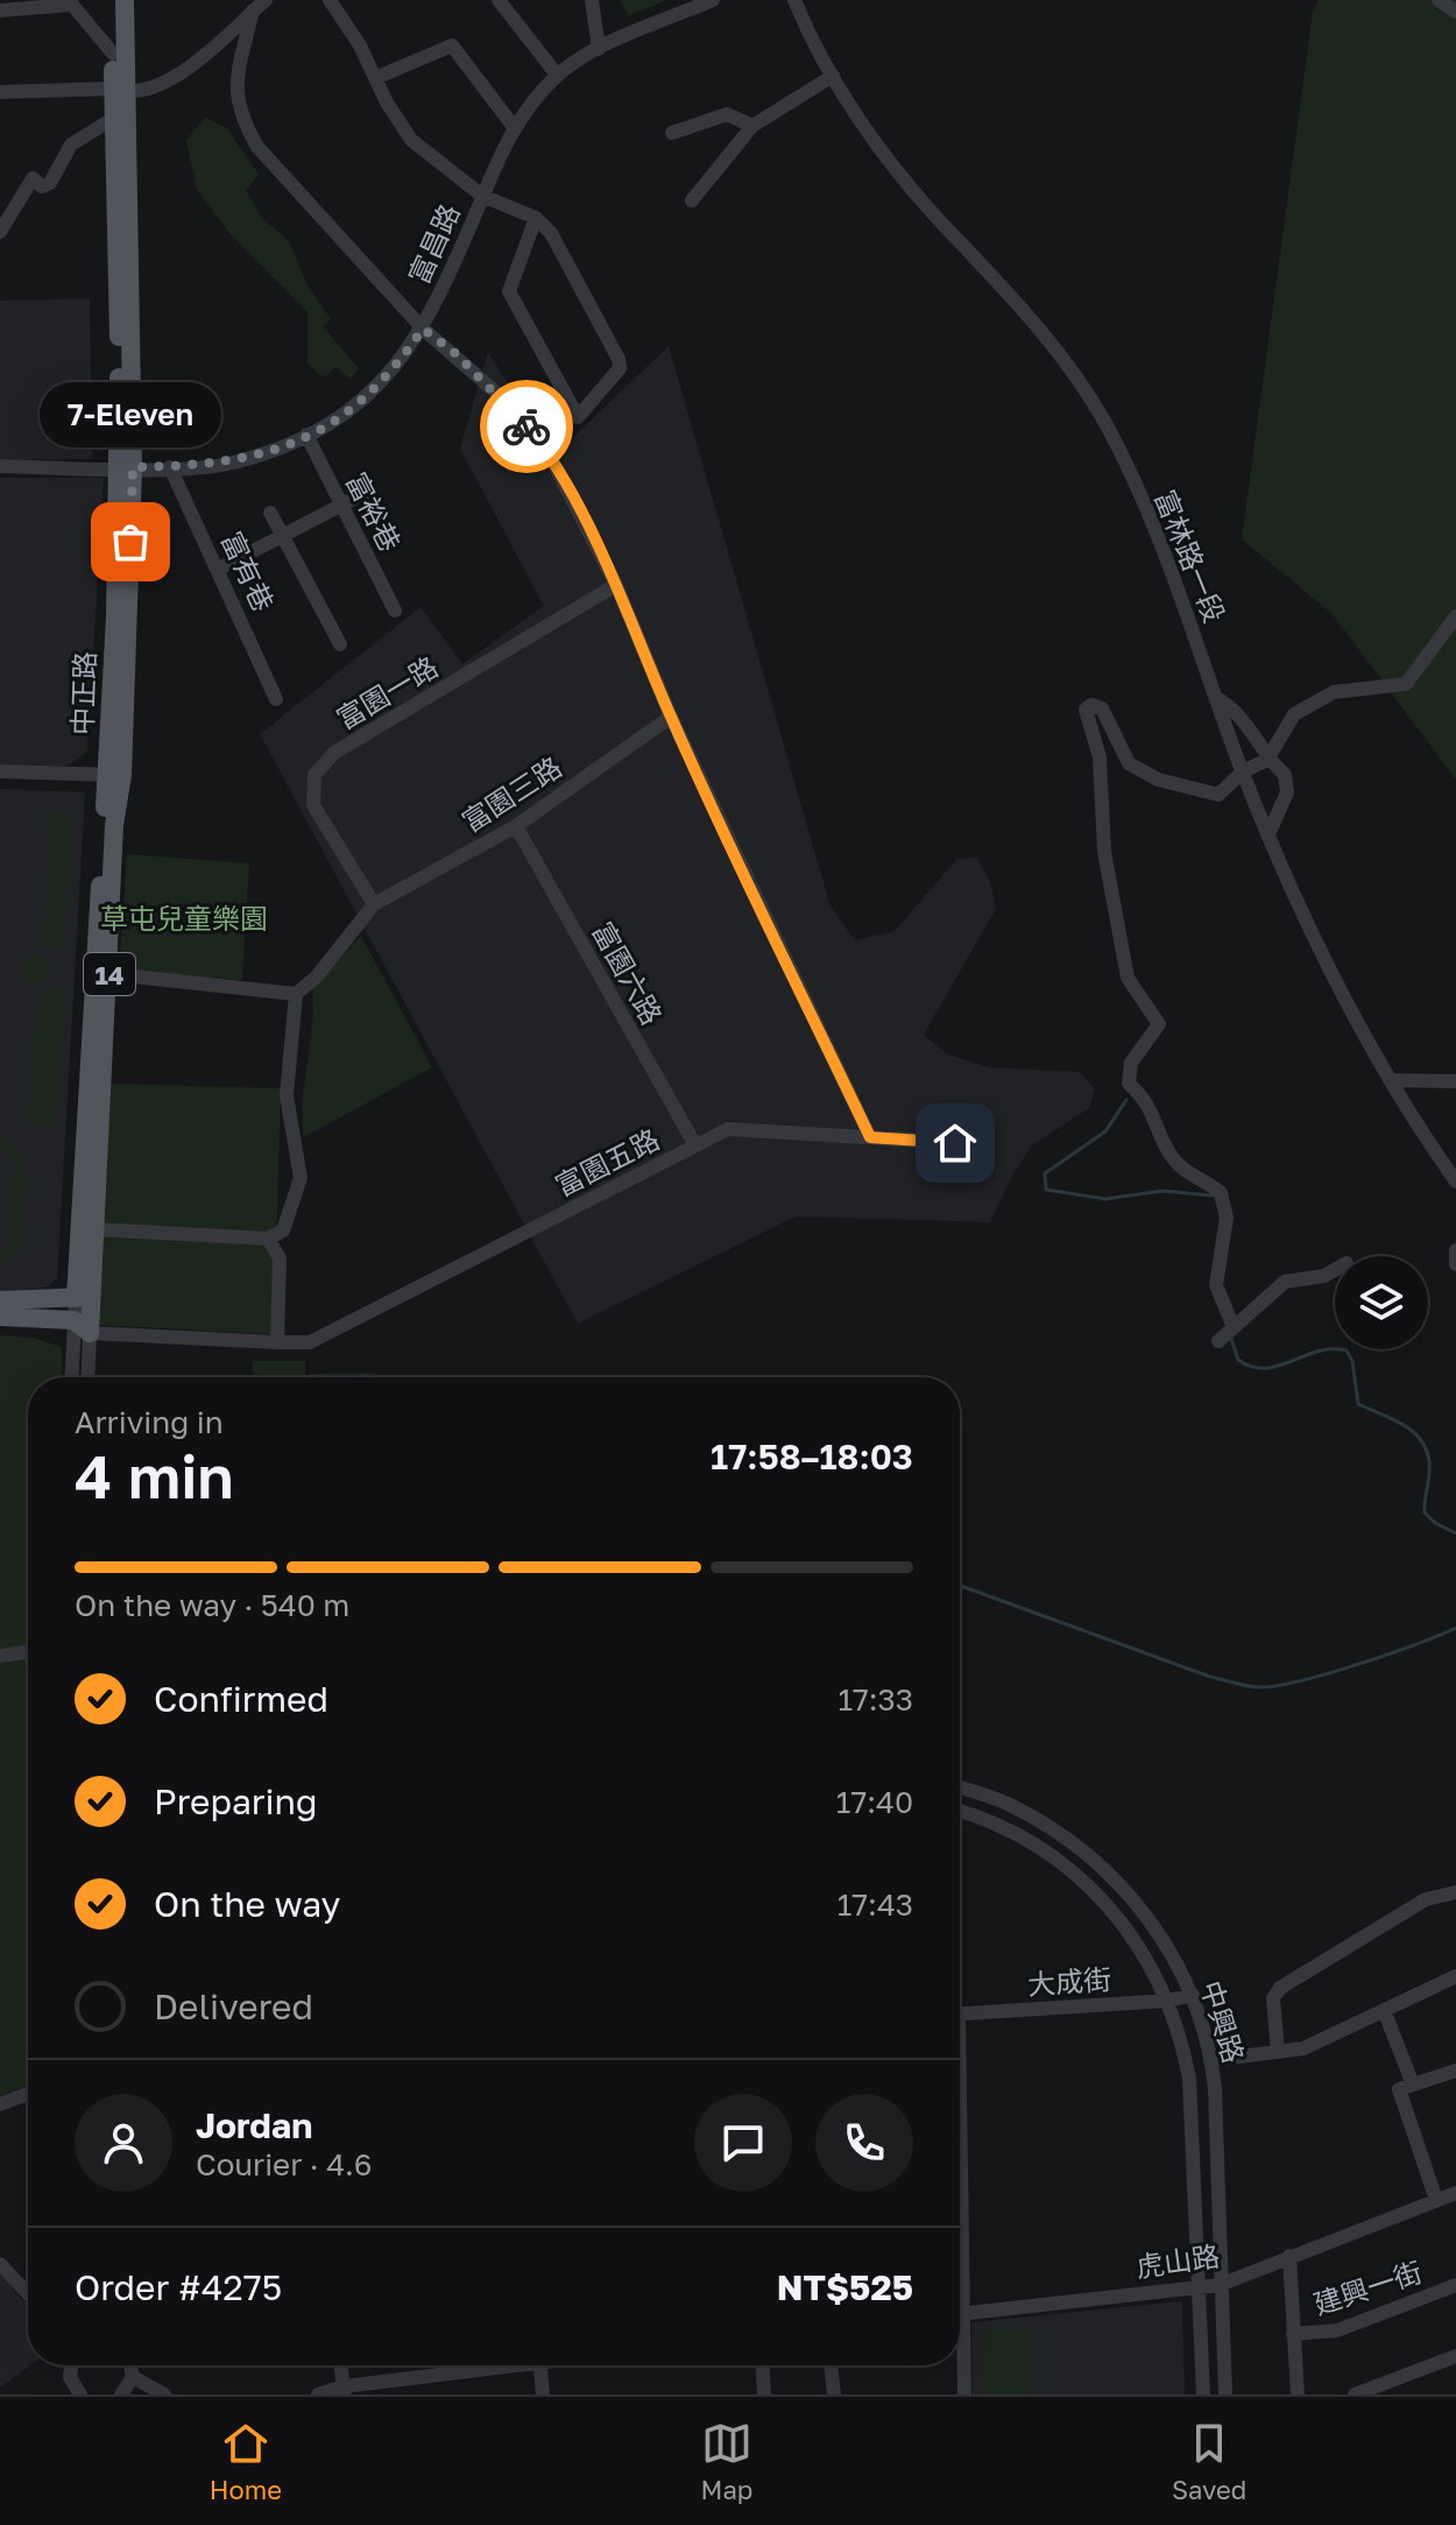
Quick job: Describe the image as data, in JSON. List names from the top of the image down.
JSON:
{
  "streets": {
    "main road": ["中正路", "14"],
    "street": [
      "富昌路",
      "富裕巷",
      "富林路一段",
      "富有巷",
      "富園一路",
      "富園三路",
      "富園六路",
      "富園五路",
      "大成街",
      "中興路",
      "虎山路",
      "建興一街"
    ]
  },
  "crossings": [
    ["富昌路", "富裕巷"],
    ["富昌路", "富有巷"],
    ["富昌路", "中正路"],
    ["富園一路", "富園三路"],
    ["中正路", "富園五路"],
    ["富園三路", "富園六路"],
    ["富園六路", "富園五路"],
    ["大成街", "中興路"],
    ["中興路", "虎山路"]
  ],
  "parks": ["草屯兒童樂園"],
  "places": ["7-Eleven"],
  "page": {
    "bubble": "7-Eleven",
    "heading": ["4 min", "Arriving in", "17:58–18:03"],
    "panel": [
      "Jordan",
      "Courier · 4.6",
      "Order #4275",
      "NT$525"
    ],
    "bar": "On the way · 540 m",
    "list": [
      ["Confirmed", "17:33"],
      ["Preparing", "17:40"],
      ["On the way", "17:43"],
      "Delivered"
    ],
    "tabs": ["Home", "Map", "Saved"]
  }
}
